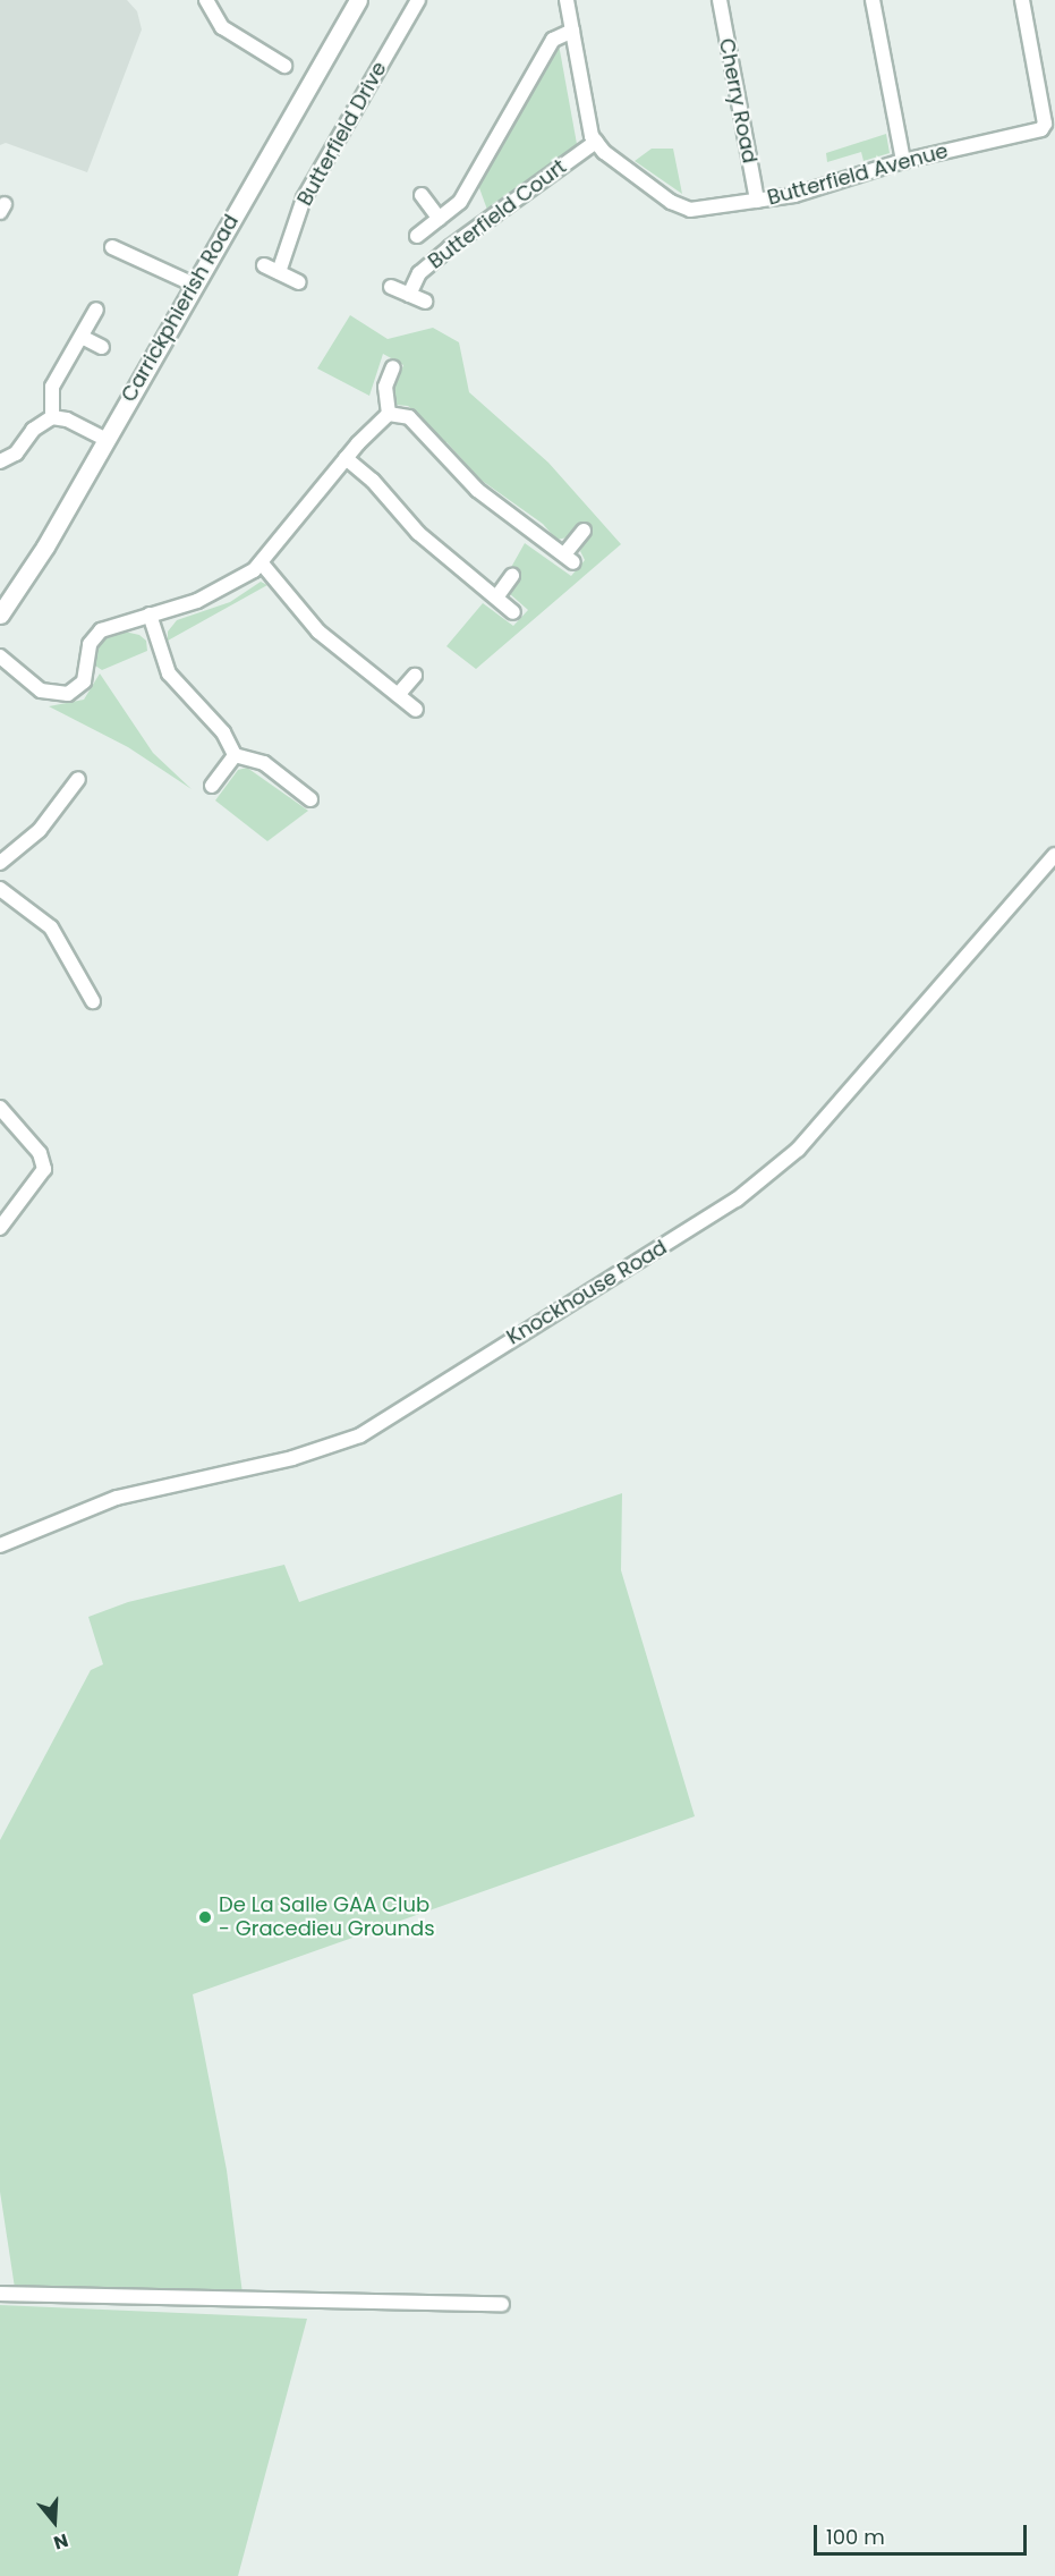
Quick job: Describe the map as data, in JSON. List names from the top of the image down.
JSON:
{
  "streets": {
    "street": [
      "Cherry Road",
      "Butterfield Drive",
      "Butterfield Avenue",
      "Butterfield Court",
      "Carrickphierish Road",
      "Knockhouse Road"
    ]
  },
  "crossings": [
    ["Cherry Road", "Butterfield Avenue"],
    ["Butterfield Avenue", "Butterfield Court"]
  ],
  "places": ["De La Salle GAA Club - Gracedieu Grounds"],
  "scale_bar": "100 m",
  "north": "bottom"
}
